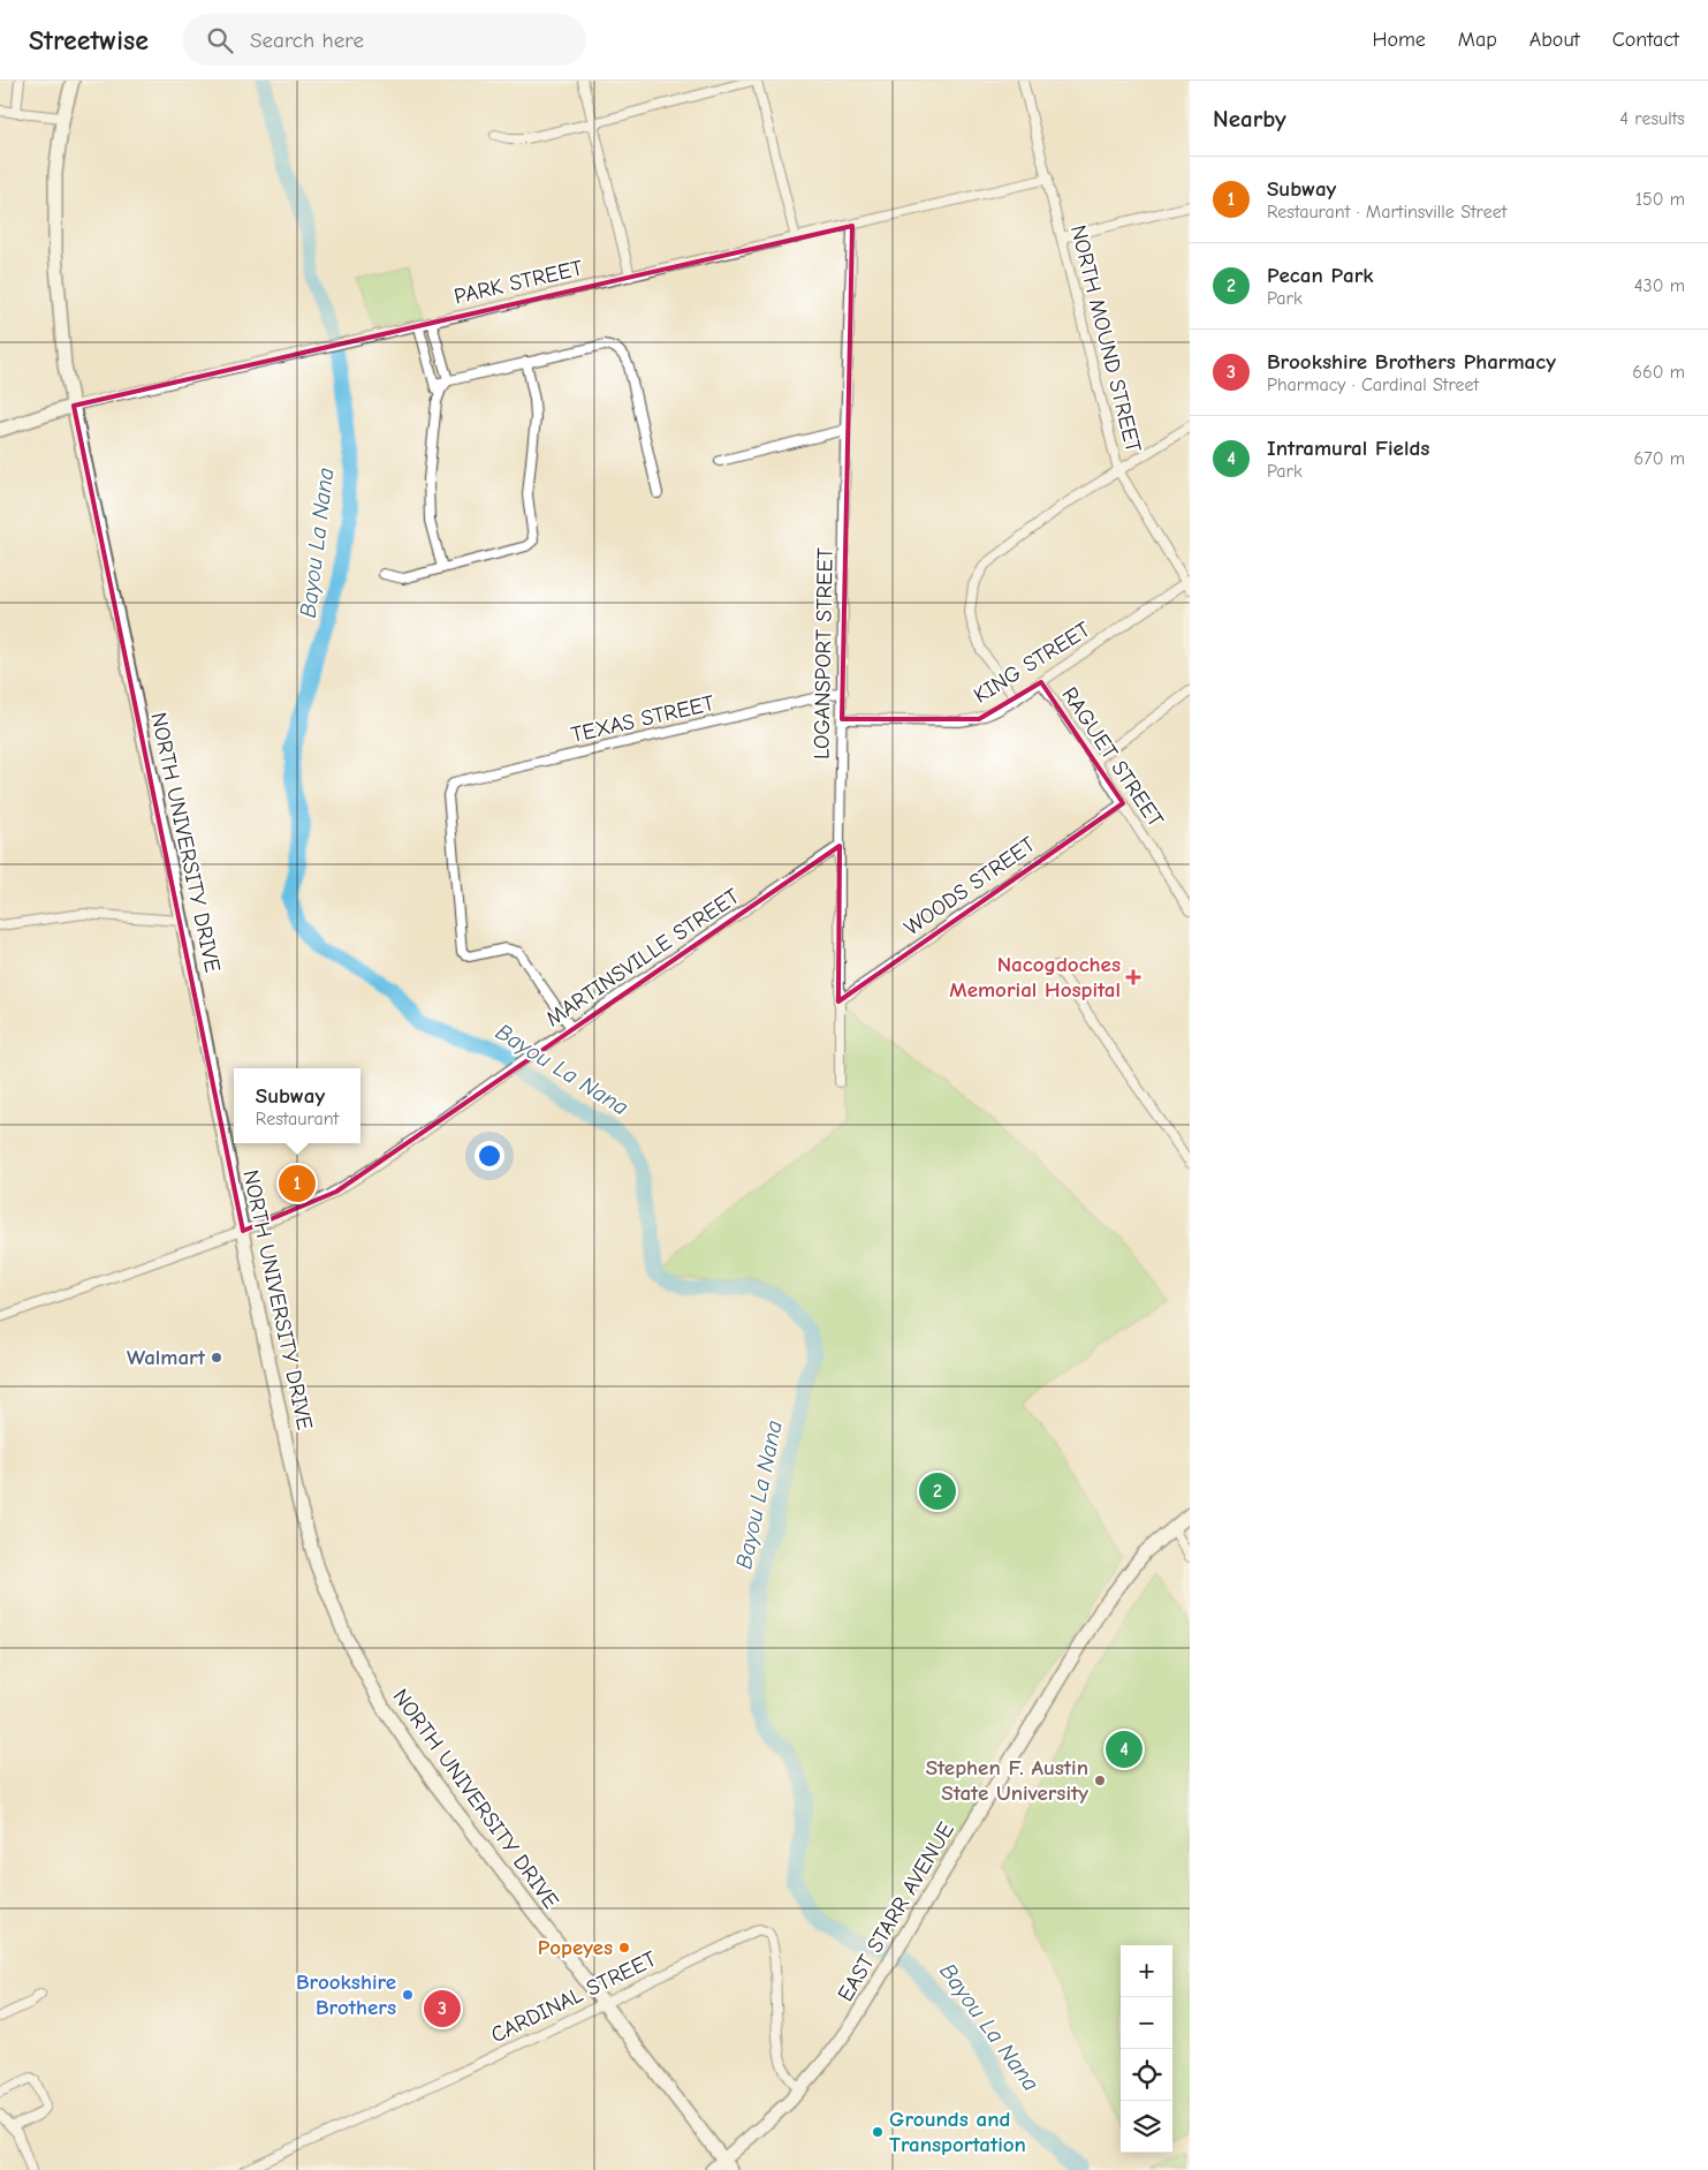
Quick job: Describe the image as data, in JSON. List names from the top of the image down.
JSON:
{
  "streets": {
    "main road": ["PARK STREET", "NORTH UNIVERSITY DRIVE", "EAST STARR AVENUE"],
    "street": [
      "NORTH MOUND STREET",
      "LOGANSPORT STREET",
      "KING STREET",
      "TEXAS STREET",
      "RAGUET STREET",
      "WOODS STREET",
      "MARTINSVILLE STREET",
      "CARDINAL STREET"
    ]
  },
  "crossings": [
    ["PARK STREET", "NORTH MOUND STREET"],
    ["PARK STREET", "LOGANSPORT STREET"],
    ["PARK STREET", "NORTH UNIVERSITY DRIVE"],
    ["NORTH MOUND STREET", "KING STREET"],
    ["LOGANSPORT STREET", "KING STREET"],
    ["LOGANSPORT STREET", "TEXAS STREET"],
    ["LOGANSPORT STREET", "WOODS STREET"],
    ["LOGANSPORT STREET", "MARTINSVILLE STREET"],
    ["KING STREET", "RAGUET STREET"],
    ["TEXAS STREET", "MARTINSVILLE STREET"],
    ["RAGUET STREET", "WOODS STREET"],
    ["NORTH UNIVERSITY DRIVE", "MARTINSVILLE STREET"],
    ["NORTH UNIVERSITY DRIVE", "EAST STARR AVENUE"],
    ["NORTH UNIVERSITY DRIVE", "CARDINAL STREET"],
    ["EAST STARR AVENUE", "CARDINAL STREET"]
  ],
  "water": ["Bayou La Nana"],
  "places": {
    "health": ["Nacogdoches Memorial Hospital"],
    "other": [
      "Walmart",
      "Stephen F. Austin State University",
      "Popeyes",
      "Brookshire Brothers",
      "Grounds and Transportation"
    ]
  },
  "page": {
    "header": "Streetwise",
    "search": "Search here",
    "nav": [
      "Home",
      "Map",
      "About",
      "Contact"
    ],
    "heading": ["Nearby", "4 results"],
    "list": [
      {
        "mark": "1",
        "name": "Subway",
        "note": "Restaurant · Martinsville Street",
        "value": "150 m"
      },
      {
        "mark": "2",
        "name": "Pecan Park",
        "note": "Park",
        "value": "430 m"
      },
      {
        "mark": "3",
        "name": "Brookshire Brothers Pharmacy",
        "note": "Pharmacy · Cardinal Street",
        "value": "660 m"
      },
      {
        "mark": "4",
        "name": "Intramural Fields",
        "note": "Park",
        "value": "670 m"
      }
    ],
    "popup": ["Subway", "Restaurant"],
    "pins": [
      "1",
      "2",
      "4",
      "3"
    ],
    "map_buttons": ["+", "−"]
  }
}
